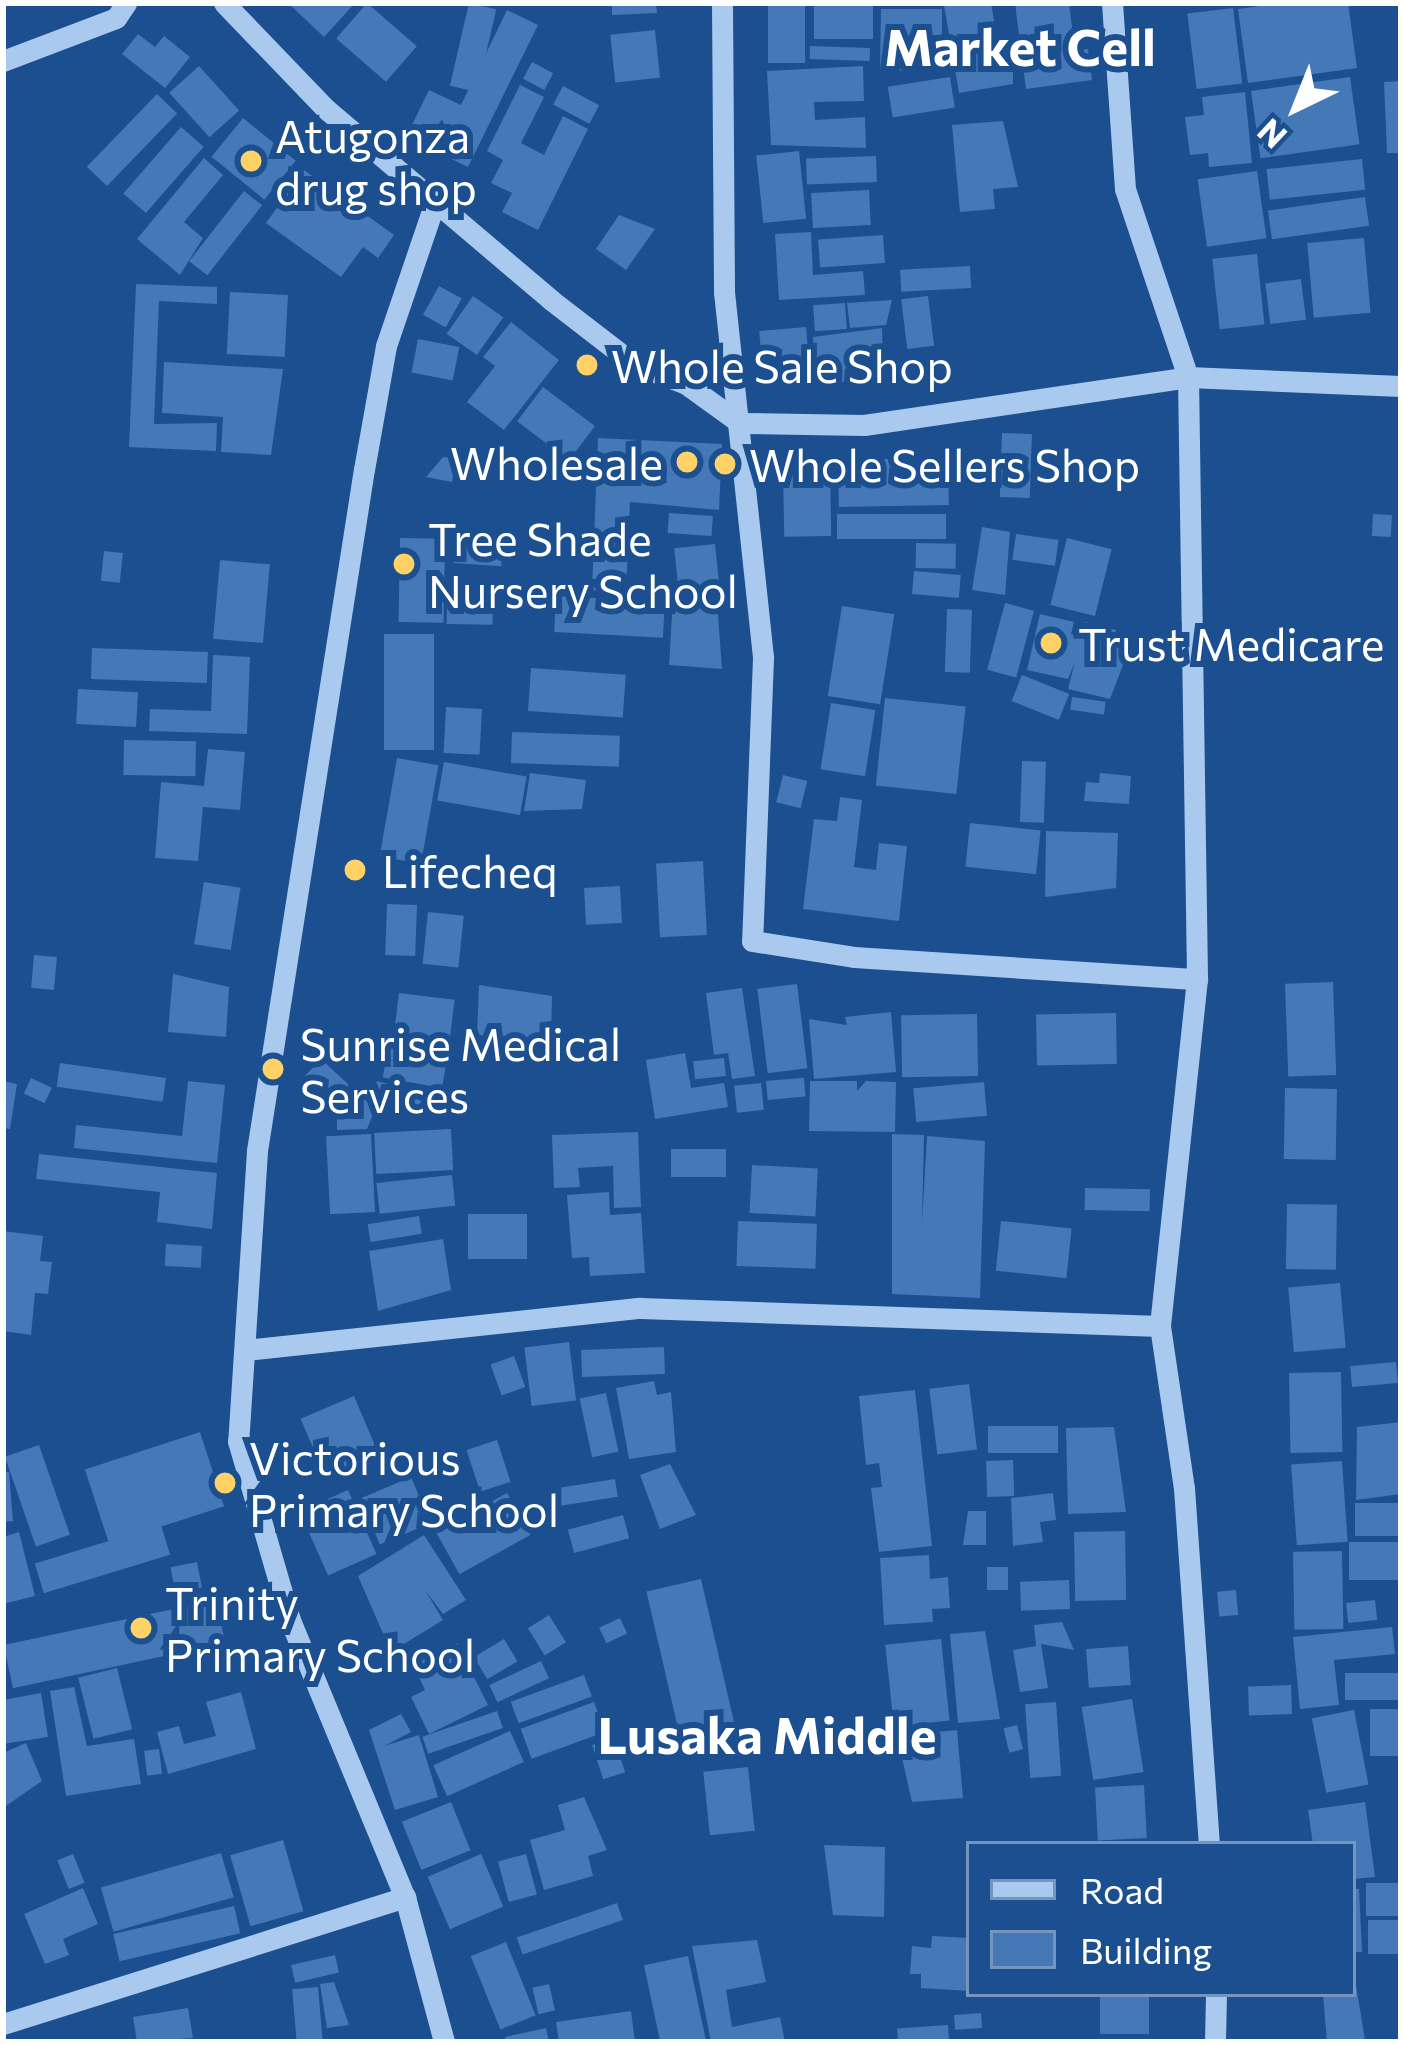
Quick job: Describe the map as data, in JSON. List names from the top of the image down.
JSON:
{
  "districts": ["Market Cell", "Lusaka Middle"],
  "places": [
    "Atugonza drug shop",
    "Whole Sale Shop",
    "Wholesale",
    "Whole Sellers Shop",
    "Tree Shade Nursery School",
    "Trust Medicare",
    "Lifecheq",
    "Sunrise Medical Services",
    "Victorious Primary School",
    "Trinity Primary School"
  ],
  "legend": ["Road", "Building"],
  "north": "bottom left"
}
